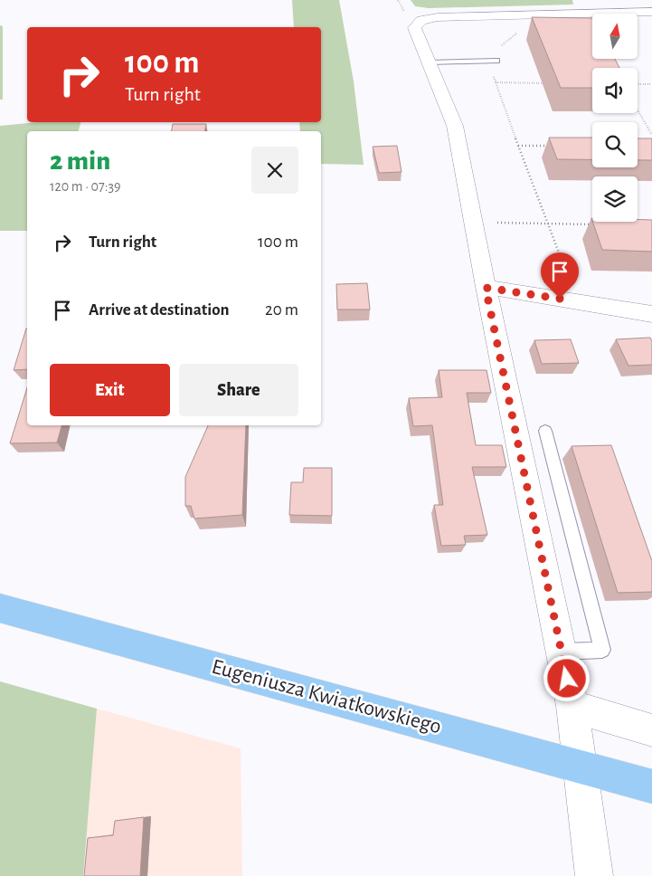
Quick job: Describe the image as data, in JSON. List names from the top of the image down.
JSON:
{
  "streets": {
    "main road": ["Eugeniusza Kwiatkowskiego"]
  },
  "north": "top",
  "page": {
    "turn": ["100 m", "Turn right"],
    "heading": ["2 min", "120 m · 07:39"],
    "list": [
      {
        "name": "Turn right",
        "value": "100 m"
      },
      {
        "name": "Arrive at destination",
        "value": "20 m"
      }
    ],
    "buttons": ["Exit", "Share"]
  }
}
